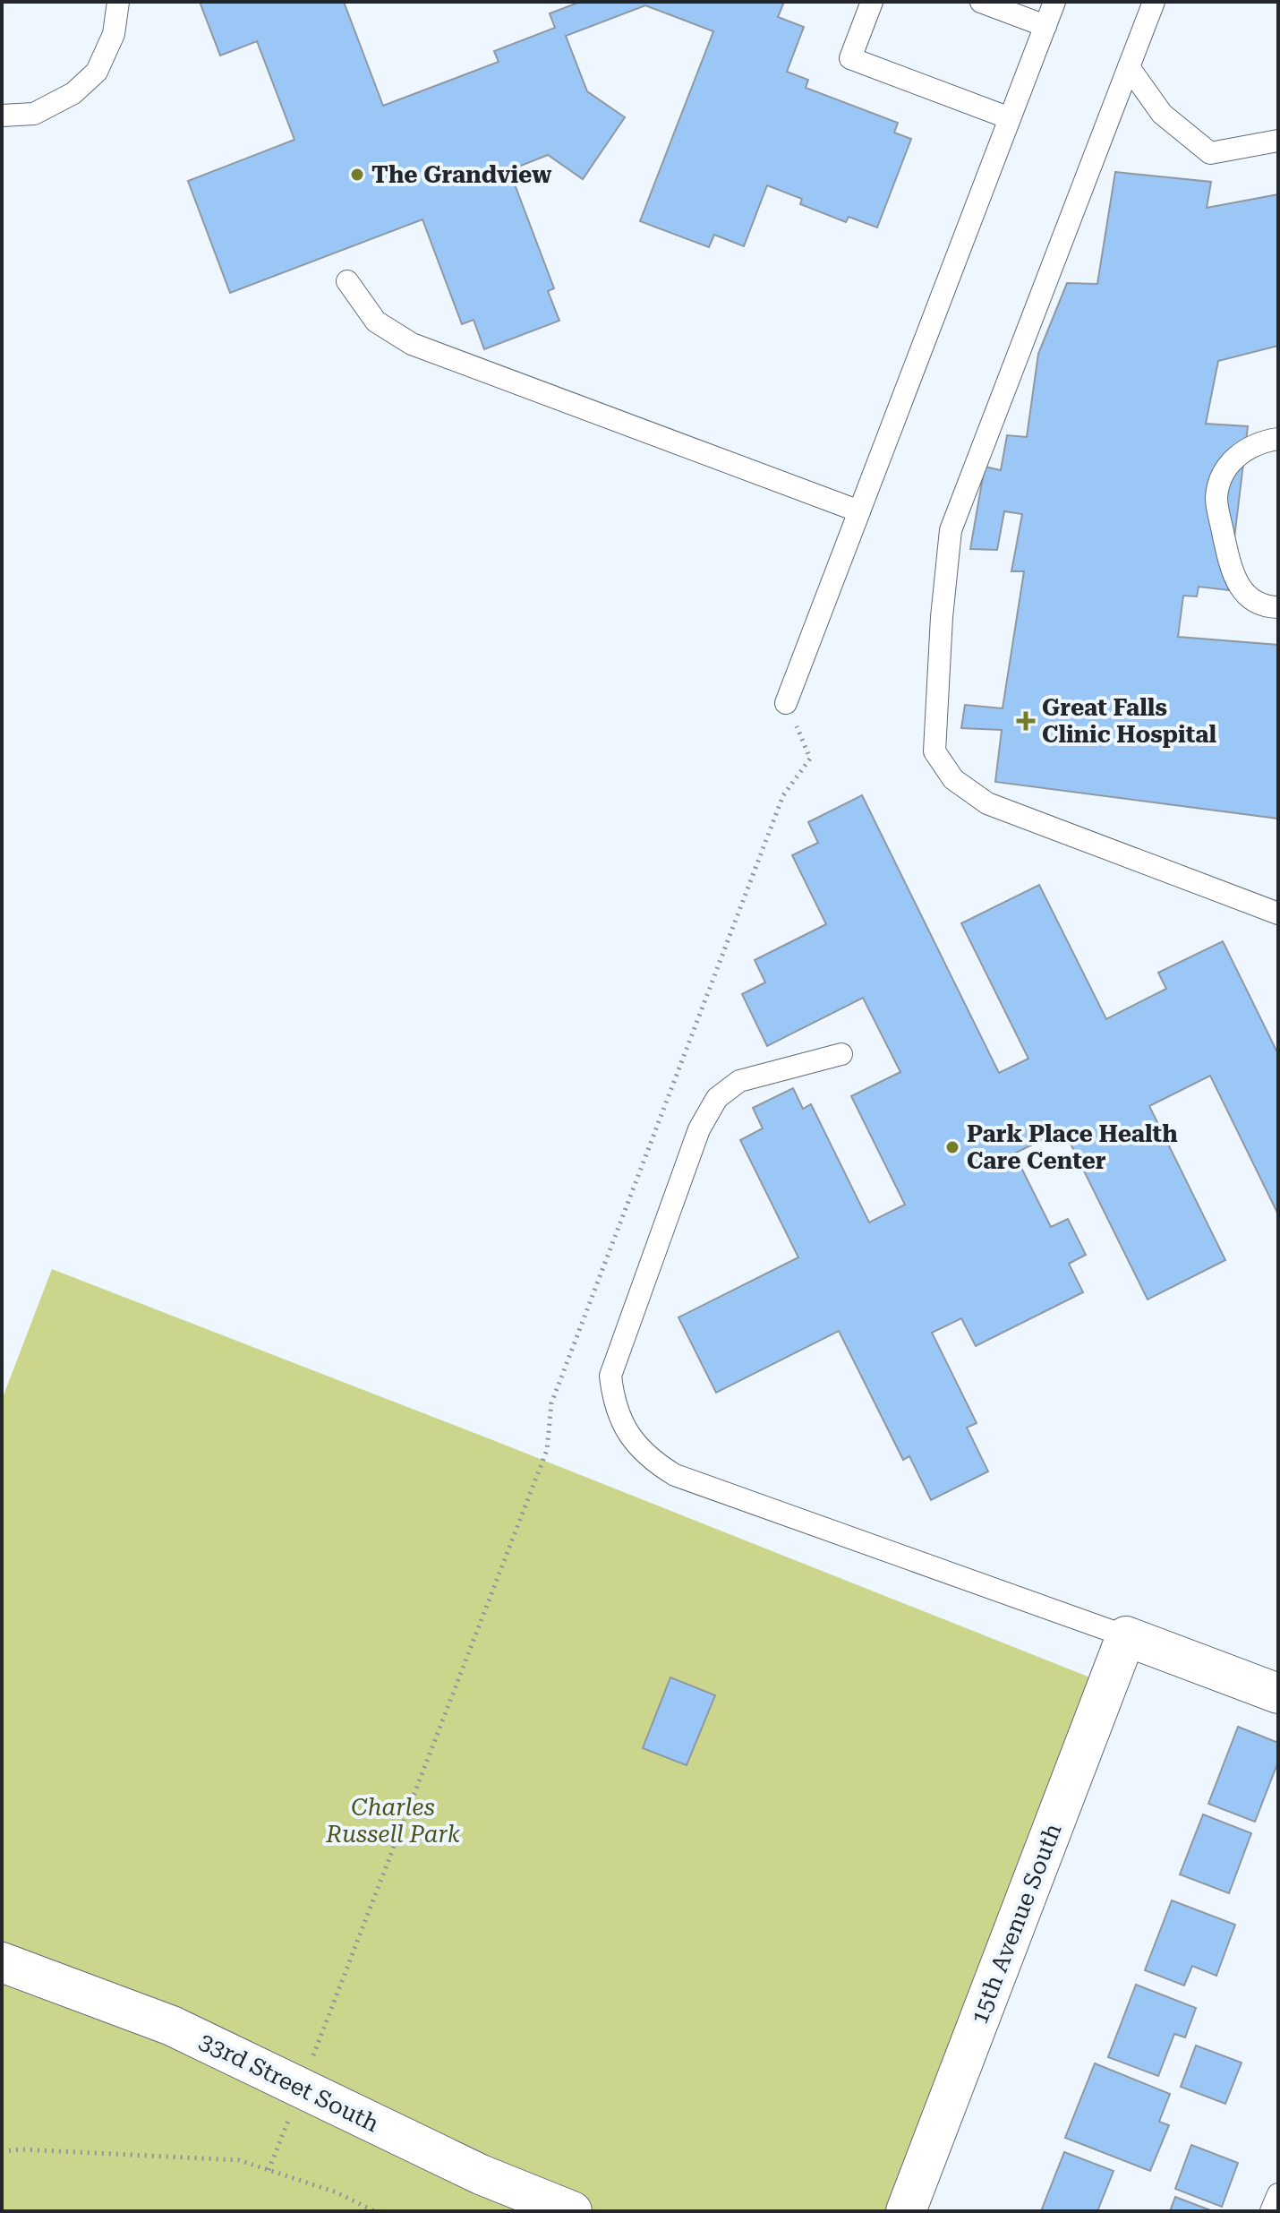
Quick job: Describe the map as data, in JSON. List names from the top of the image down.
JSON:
{
  "streets": {
    "street": ["15th Avenue South", "33rd Street South"]
  },
  "parks": ["Charles Russell Park"],
  "places": {
    "other": ["The Grandview", "Park Place Health Care Center"],
    "health": ["Great Falls Clinic Hospital"]
  }
}
